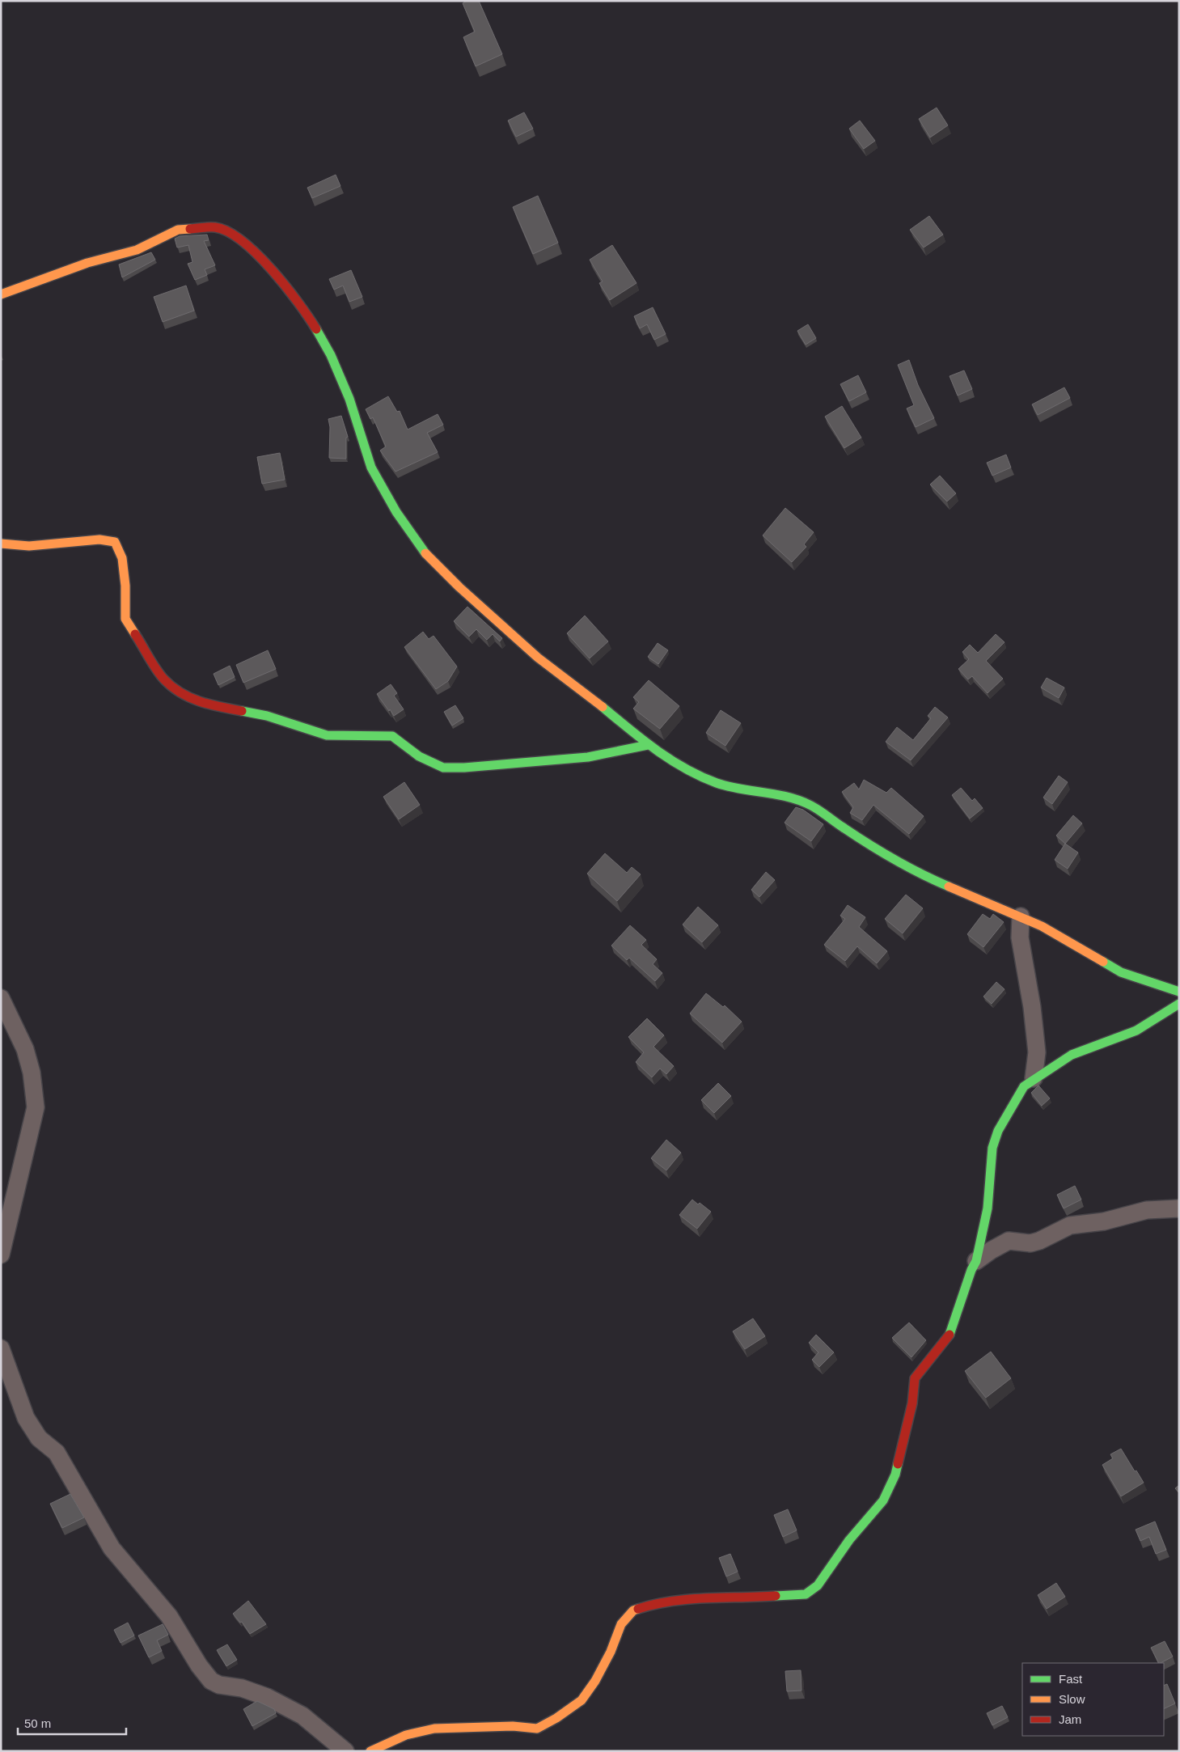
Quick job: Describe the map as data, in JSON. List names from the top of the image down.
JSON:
{
  "legend": ["Fast", "Slow", "Jam"],
  "scale_bar": "50 m"
}
